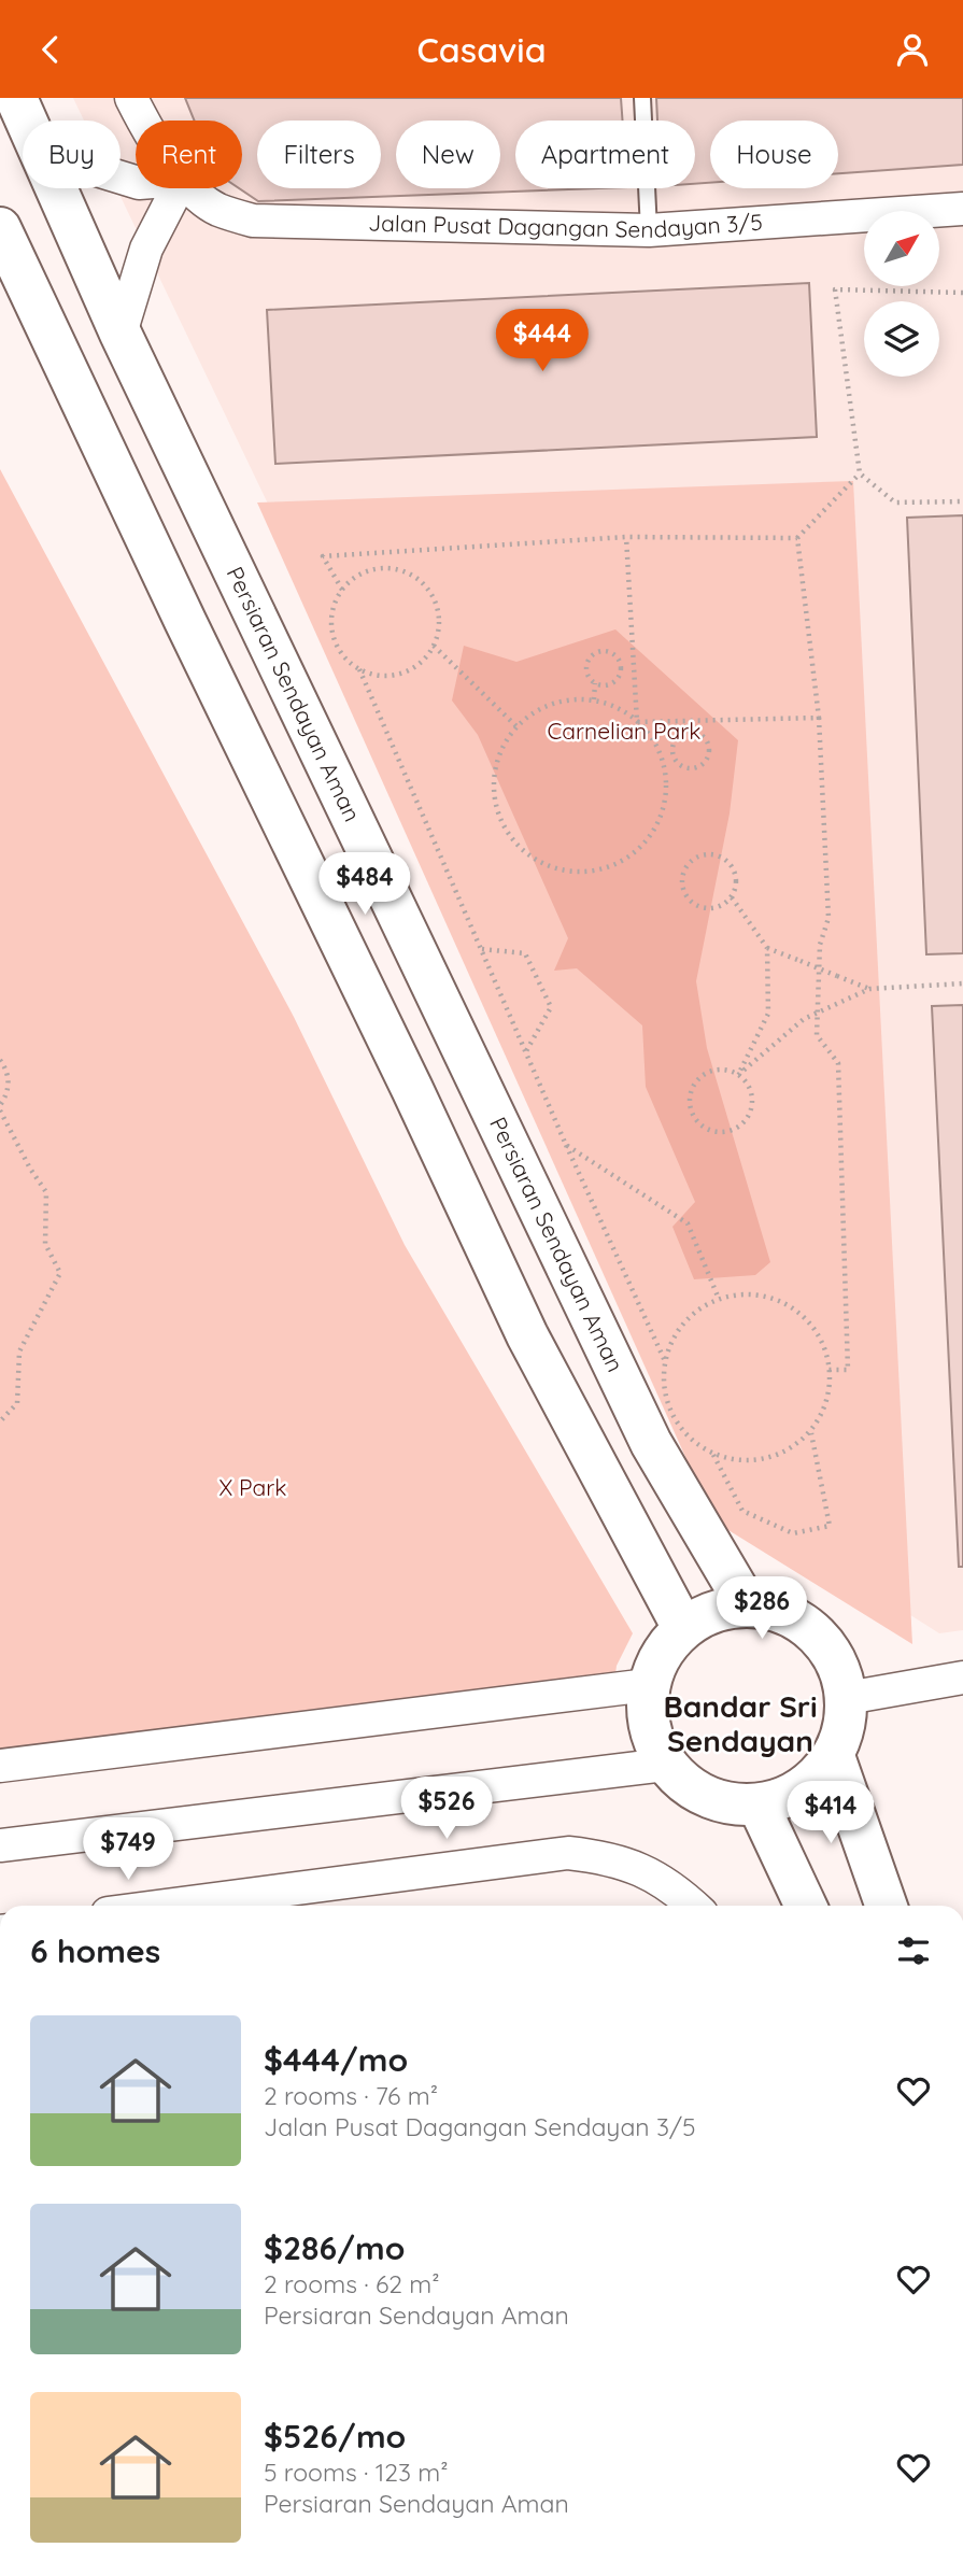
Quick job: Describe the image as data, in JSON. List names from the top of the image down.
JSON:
{
  "streets": {
    "street": ["Jalan Pusat Dagangan Sendayan 3/5", "Persiaran Sendayan Aman"]
  },
  "districts": ["Bandar Sri Sendayan"],
  "parks": ["Carnelian Park", "X Park"],
  "north": "top right",
  "page": {
    "header": "Casavia",
    "chip": [
      "Buy",
      "Rent",
      "Filters",
      "New",
      "Apartment",
      "House"
    ],
    "price": [
      "$444",
      "$484",
      "$286",
      "$526",
      "$414",
      "$749"
    ],
    "heading": "6 homes",
    "list": [
      {
        "name": "$444/mo",
        "note": "2 rooms · 76 m² · Jalan Pusat Dagangan Sendayan 3/5"
      },
      {
        "name": "$286/mo",
        "note": "2 rooms · 62 m² · Persiaran Sendayan Aman"
      },
      {
        "name": "$526/mo",
        "note": "5 rooms · 123 m² · Persiaran Sendayan Aman"
      }
    ]
  }
}
